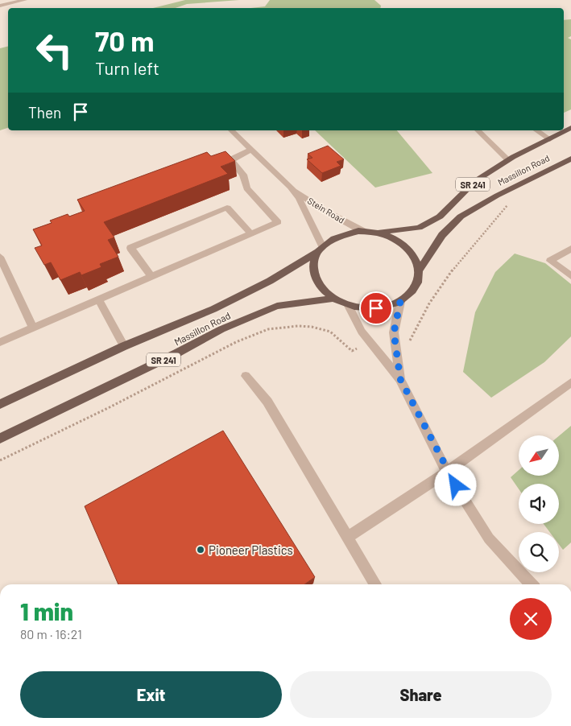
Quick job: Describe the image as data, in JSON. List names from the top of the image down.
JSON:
{
  "streets": {
    "main road": ["Massillon Road", "SR 241"],
    "street": ["Stein Road"]
  },
  "crossings": [
    ["Massillon Road", "SR 241"],
    ["Massillon Road", "Stein Road"],
    ["SR 241", "Stein Road"]
  ],
  "places": ["Pioneer Plastics"],
  "north": "bottom left",
  "page": {
    "turn": ["70 m", "Turn left"],
    "then": "Then",
    "heading": ["1 min", "80 m · 16:21"],
    "buttons": ["Exit", "Share"]
  }
}
